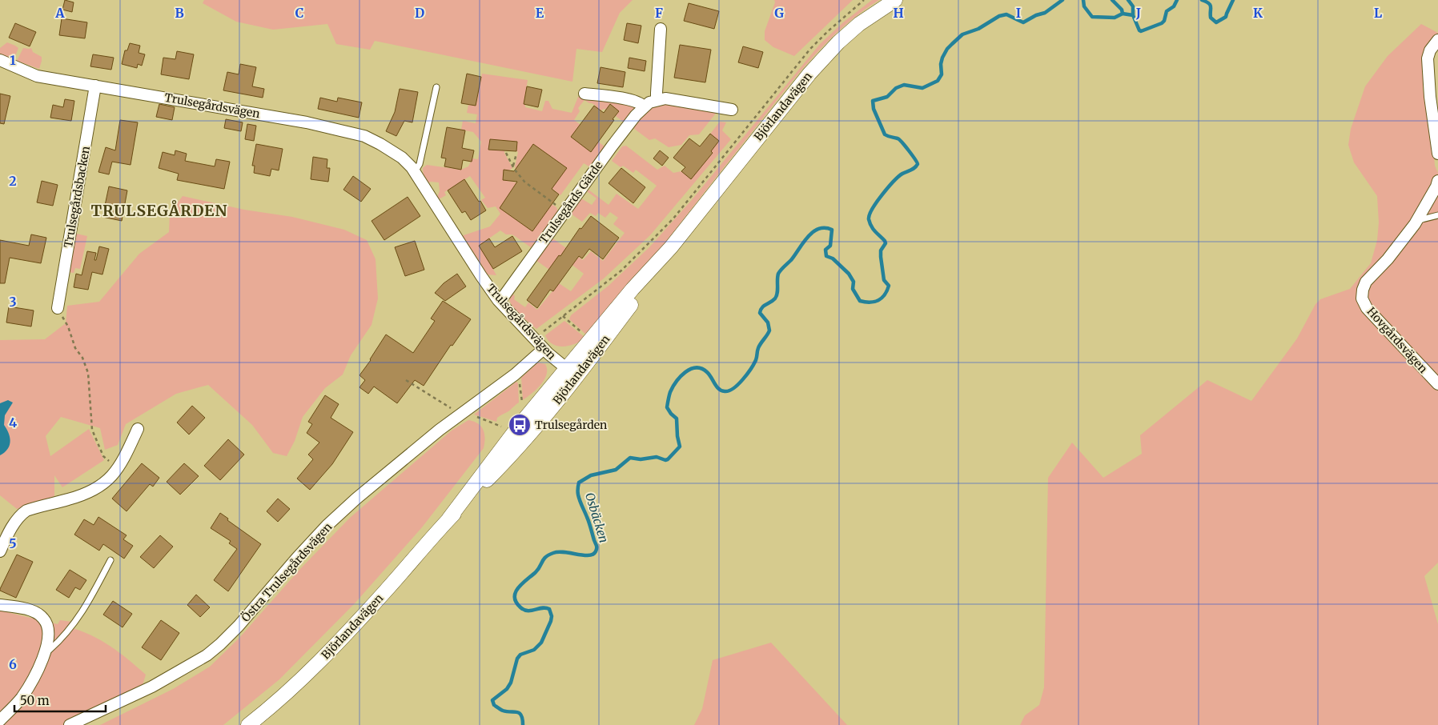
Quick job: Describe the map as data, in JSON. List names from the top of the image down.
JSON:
{
  "streets": {
    "street": [
      "Trulsegårdsvägen",
      "Björlandavägen",
      "Trulsegårdsbacken",
      "Trulsegårds Gärde",
      "Hovgårdsvägen",
      "Östra Trulsegårdsvägen"
    ]
  },
  "crossings": [
    ["Trulsegårdsvägen", "Björlandavägen"],
    ["Trulsegårdsvägen", "Trulsegårdsbacken"],
    ["Trulsegårdsvägen", "Trulsegårds Gärde"],
    ["Trulsegårdsvägen", "Östra Trulsegårdsvägen"]
  ],
  "districts": ["TRULSEGÅRDEN"],
  "water": ["Osbäcken"],
  "places": {
    "bus stop": ["Trulsegården"]
  },
  "scale_bar": "50 m",
  "grid": {
    "columns": [
      "A",
      "B",
      "C",
      "D",
      "E",
      "F",
      "G",
      "H",
      "I",
      "J",
      "K",
      "L"
    ],
    "rows": [
      "1",
      "2",
      "3",
      "4",
      "5",
      "6"
    ]
  }
}
